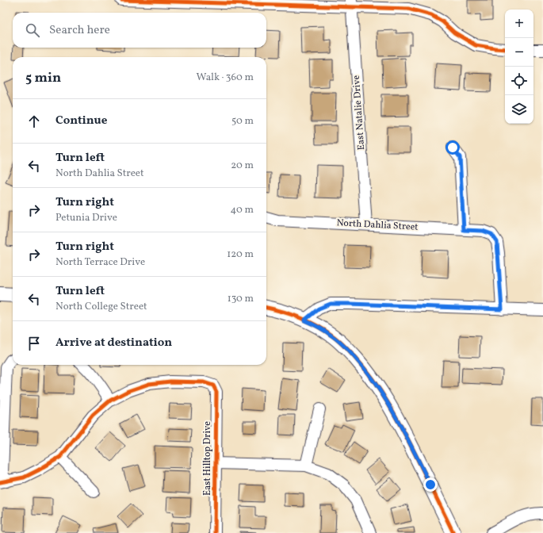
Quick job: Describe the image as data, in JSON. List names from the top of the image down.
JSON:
{
  "streets": {
    "street": ["East Natalie Drive", "North Dahlia Street", "East Hilltop Drive"]
  },
  "crossings": [
    ["East Natalie Drive", "North Dahlia Street"]
  ],
  "page": {
    "map_buttons": ["+", "−"],
    "search": "Search here",
    "heading": ["5 min", "Walk · 360 m"],
    "list": [
      ["Continue", "50 m"],
      ["Turn left", "North Dahlia Street", "20 m"],
      ["Turn right", "Petunia Drive", "40 m"],
      ["Turn right", "North Terrace Drive", "120 m"],
      ["Turn left", "North College Street", "130 m"],
      "Arrive at destination"
    ]
  }
}
